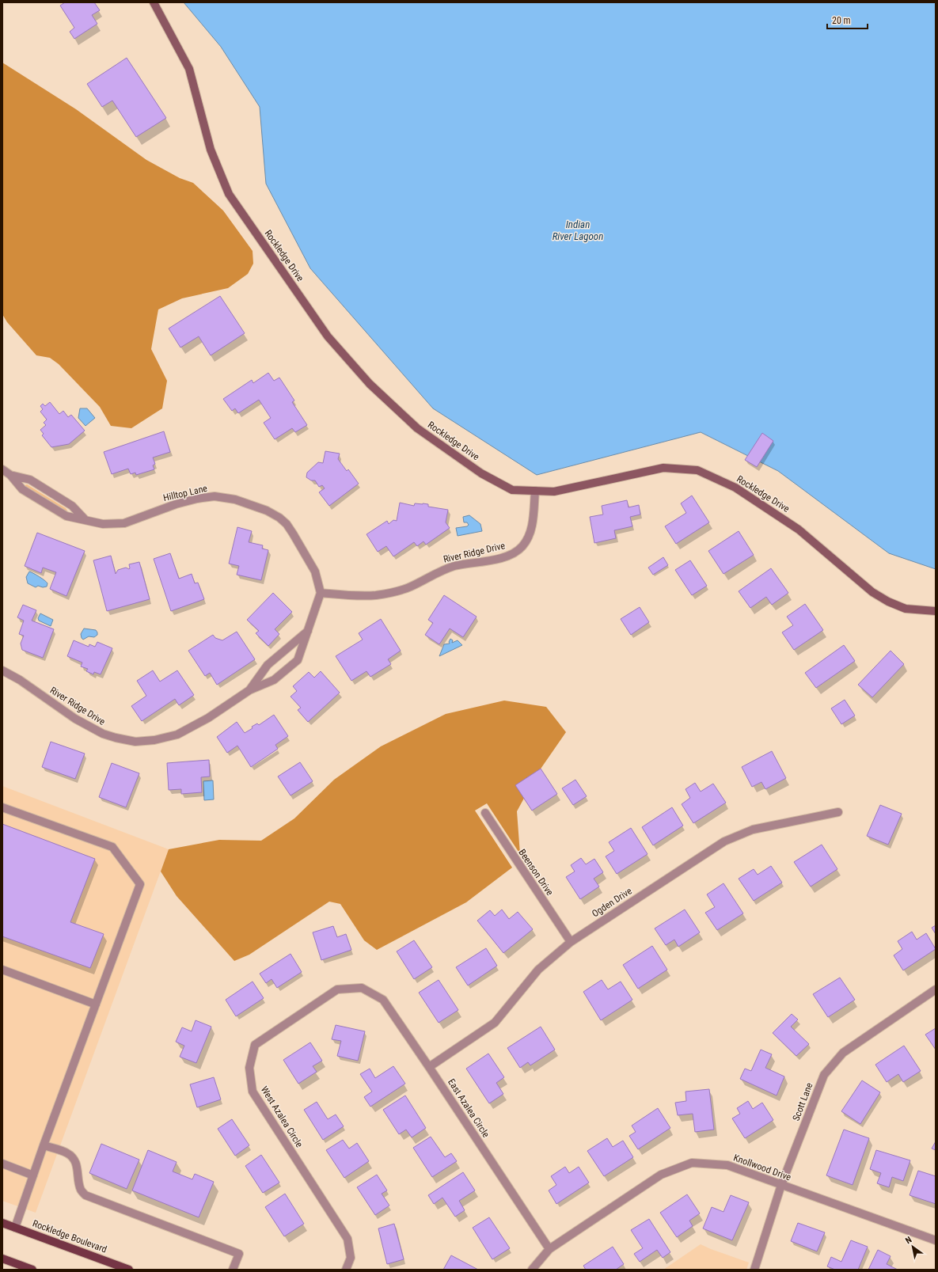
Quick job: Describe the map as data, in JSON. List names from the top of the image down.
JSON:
{
  "streets": {
    "main road": ["Rockledge Boulevard"],
    "street": [
      "Rockledge Drive",
      "Hilltop Lane",
      "River Ridge Drive",
      "Beenson Drive",
      "Ogden Drive",
      "Scott Lane",
      "East Azalea Circle",
      "West Azalea Circle",
      "Knollwood Drive"
    ]
  },
  "crossings": [
    ["Rockledge Drive", "River Ridge Drive"],
    ["Hilltop Lane", "River Ridge Drive"],
    ["Beenson Drive", "Ogden Drive"],
    ["Ogden Drive", "East Azalea Circle"],
    ["Scott Lane", "Knollwood Drive"],
    ["East Azalea Circle", "West Azalea Circle"],
    ["East Azalea Circle", "Knollwood Drive"]
  ],
  "water": ["Indian River Lagoon"],
  "scale_bar": "20 m",
  "north": "top left"
}
